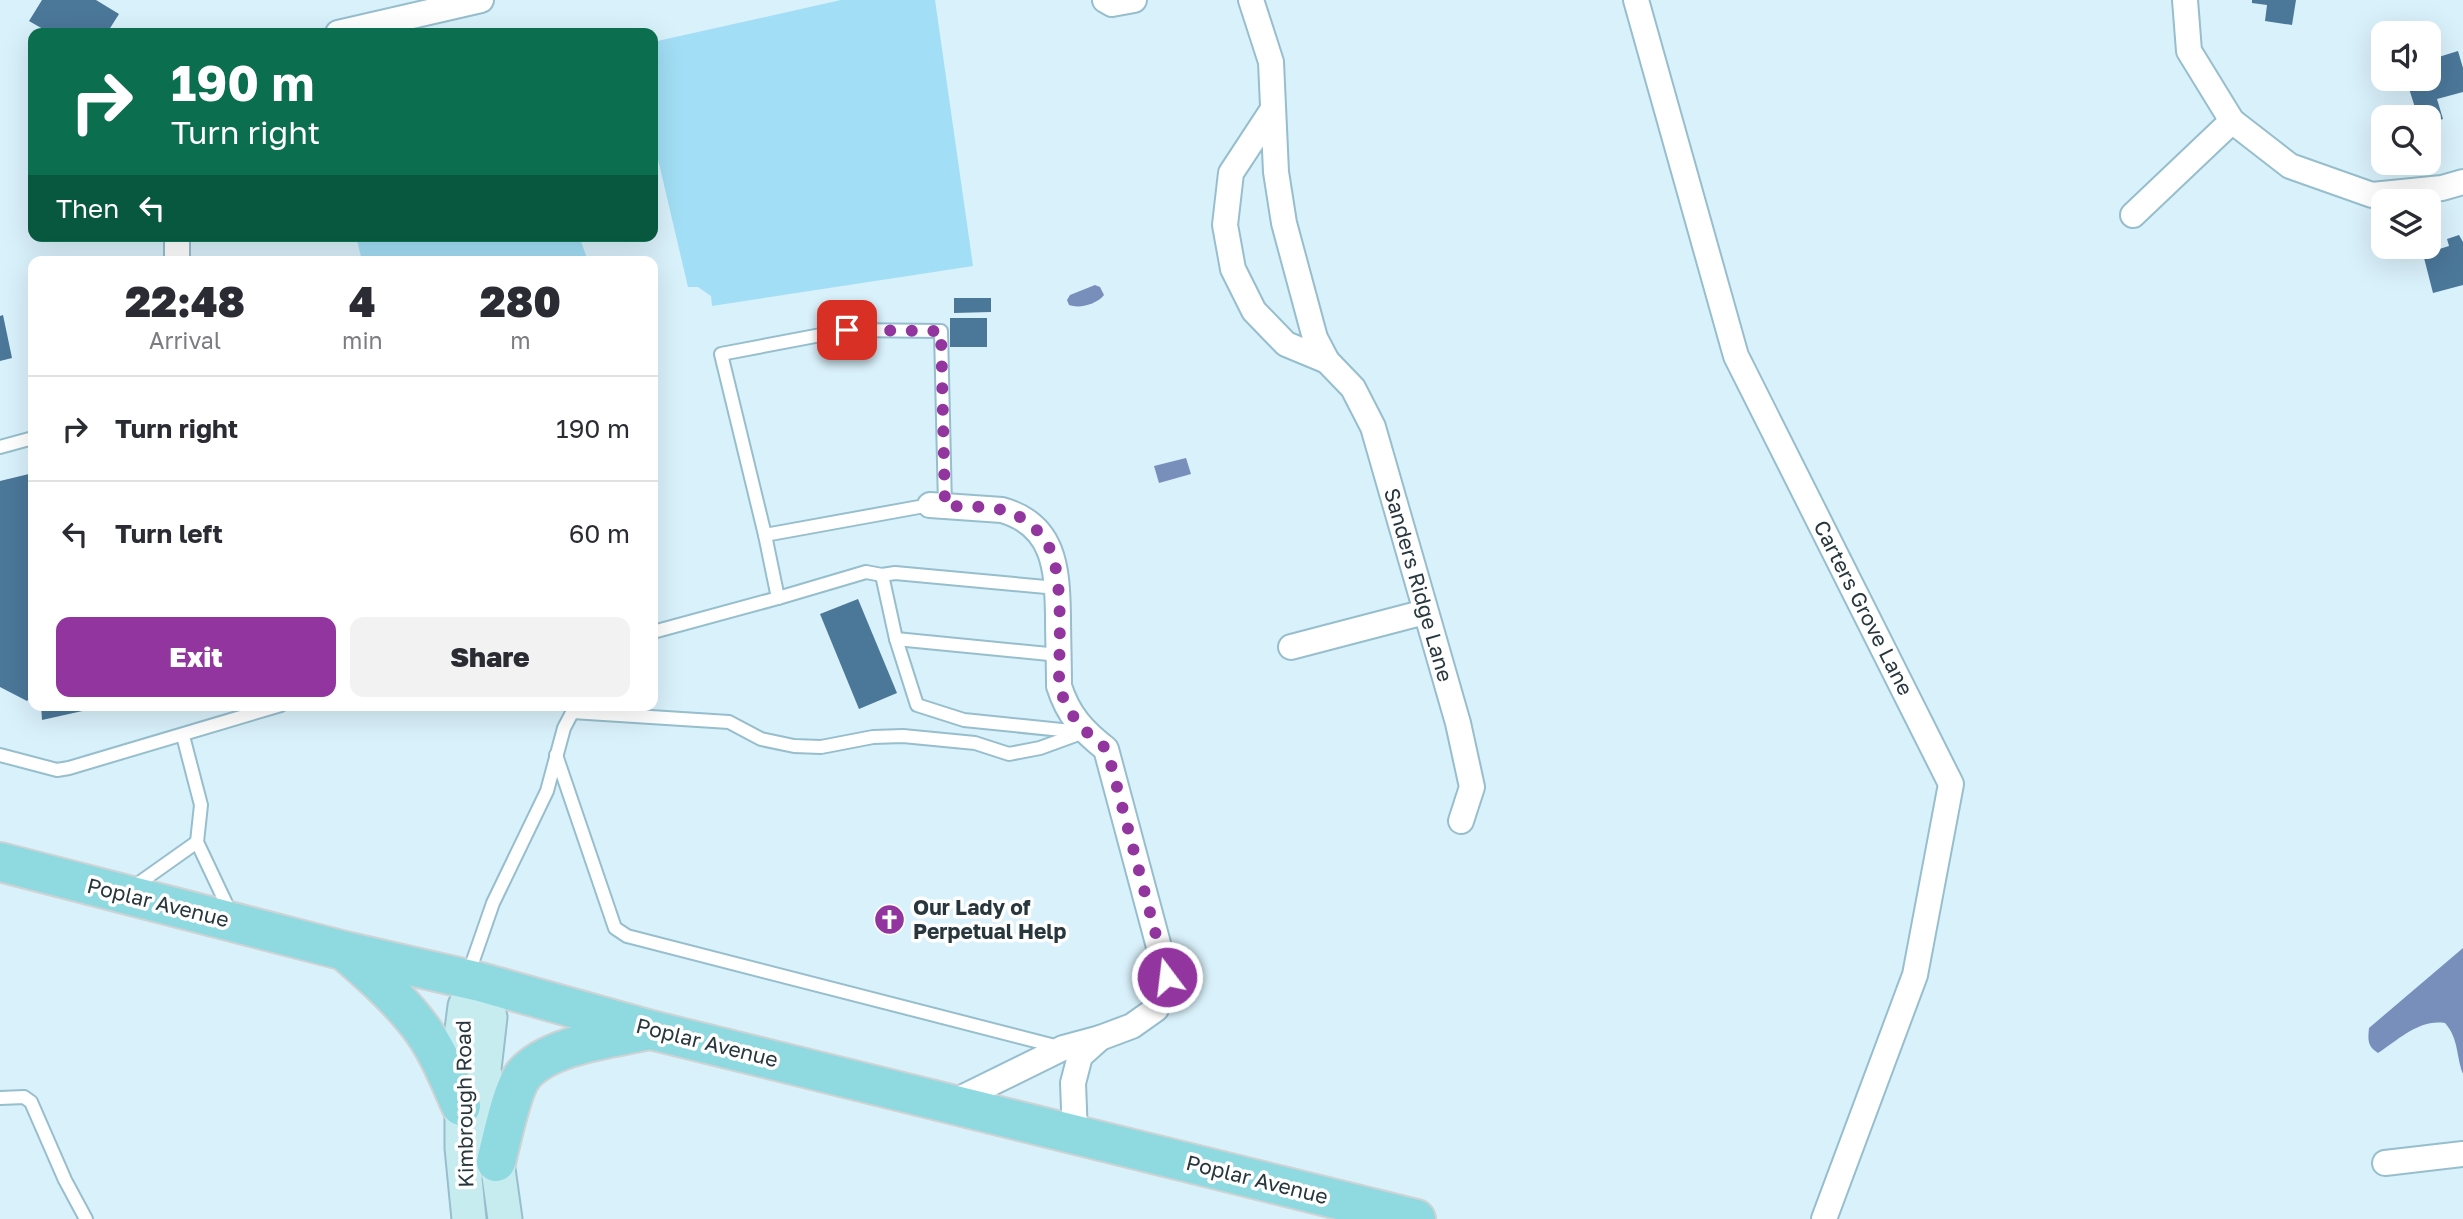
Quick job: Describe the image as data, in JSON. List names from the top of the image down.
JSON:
{
  "streets": {
    "main road": ["Poplar Avenue"],
    "street": ["Sanders Ridge Lane", "Carters Grove Lane", "Kimbrough Road"]
  },
  "crossings": [
    ["Poplar Avenue", "Kimbrough Road"]
  ],
  "places": {
    "church": ["Our Lady of Perpetual Help"]
  },
  "page": {
    "turn": ["190 m", "Turn right"],
    "then": "Then",
    "eta": [
      "22:48",
      "Arrival",
      "4",
      "min",
      "280",
      "m"
    ],
    "list": [
      {
        "name": "Turn right",
        "value": "190 m"
      },
      {
        "name": "Turn left",
        "value": "60 m"
      }
    ],
    "buttons": ["Exit", "Share"]
  }
}
